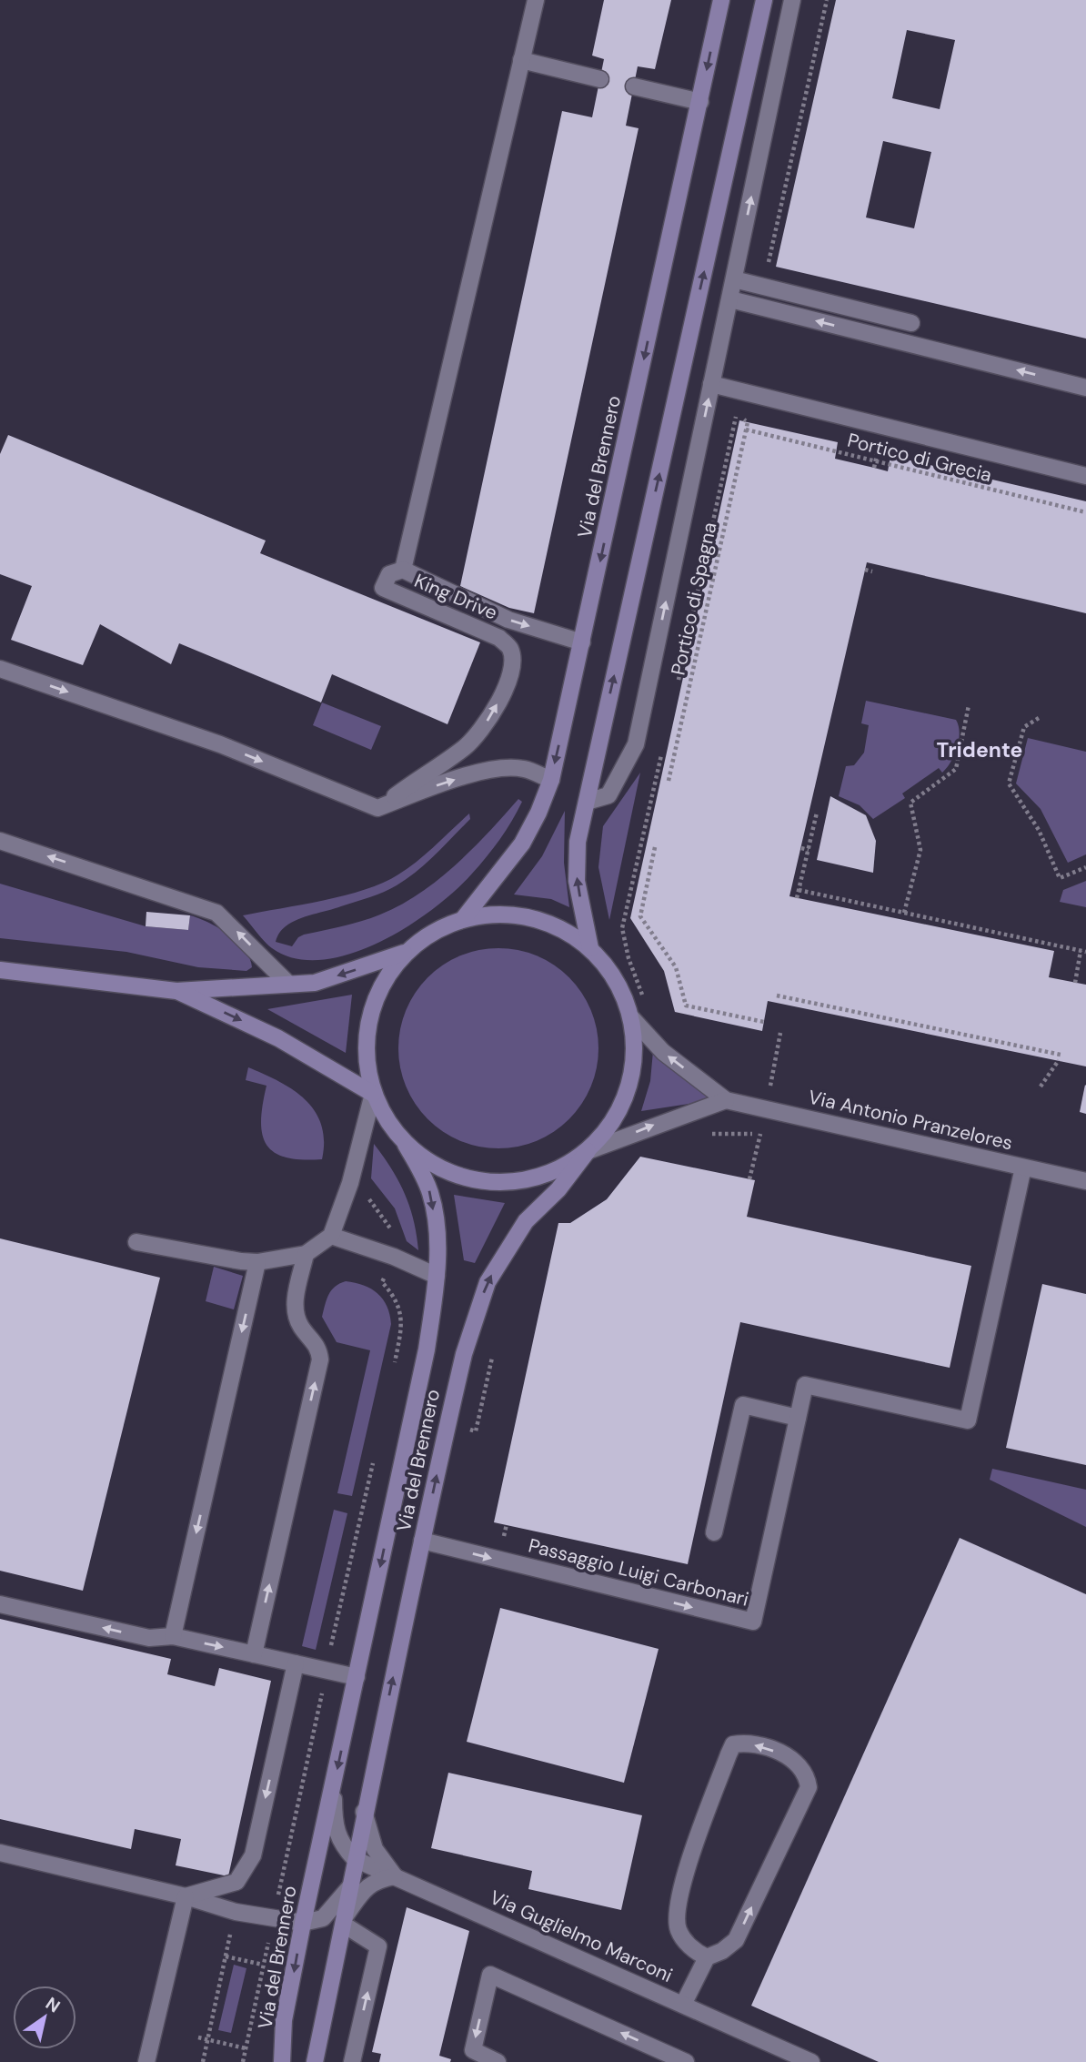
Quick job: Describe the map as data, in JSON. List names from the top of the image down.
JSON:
{
  "streets": {
    "main road": ["Via del Brennero"],
    "street": [
      "King Drive",
      "Via Antonio Pranzelores",
      "Passaggio Luigi Carbonari",
      "Via Guglielmo Marconi"
    ],
    "path": ["Portico di Grecia", "Portico di Spagna"]
  },
  "crossings": [
    ["Portico di Grecia", "Portico di Spagna"],
    ["Via del Brennero", "Passaggio Luigi Carbonari"],
    ["Via del Brennero", "Via Guglielmo Marconi"],
    ["Via Antonio Pranzelores", "Passaggio Luigi Carbonari"]
  ],
  "districts": ["Tridente"],
  "north": "top right"
}
